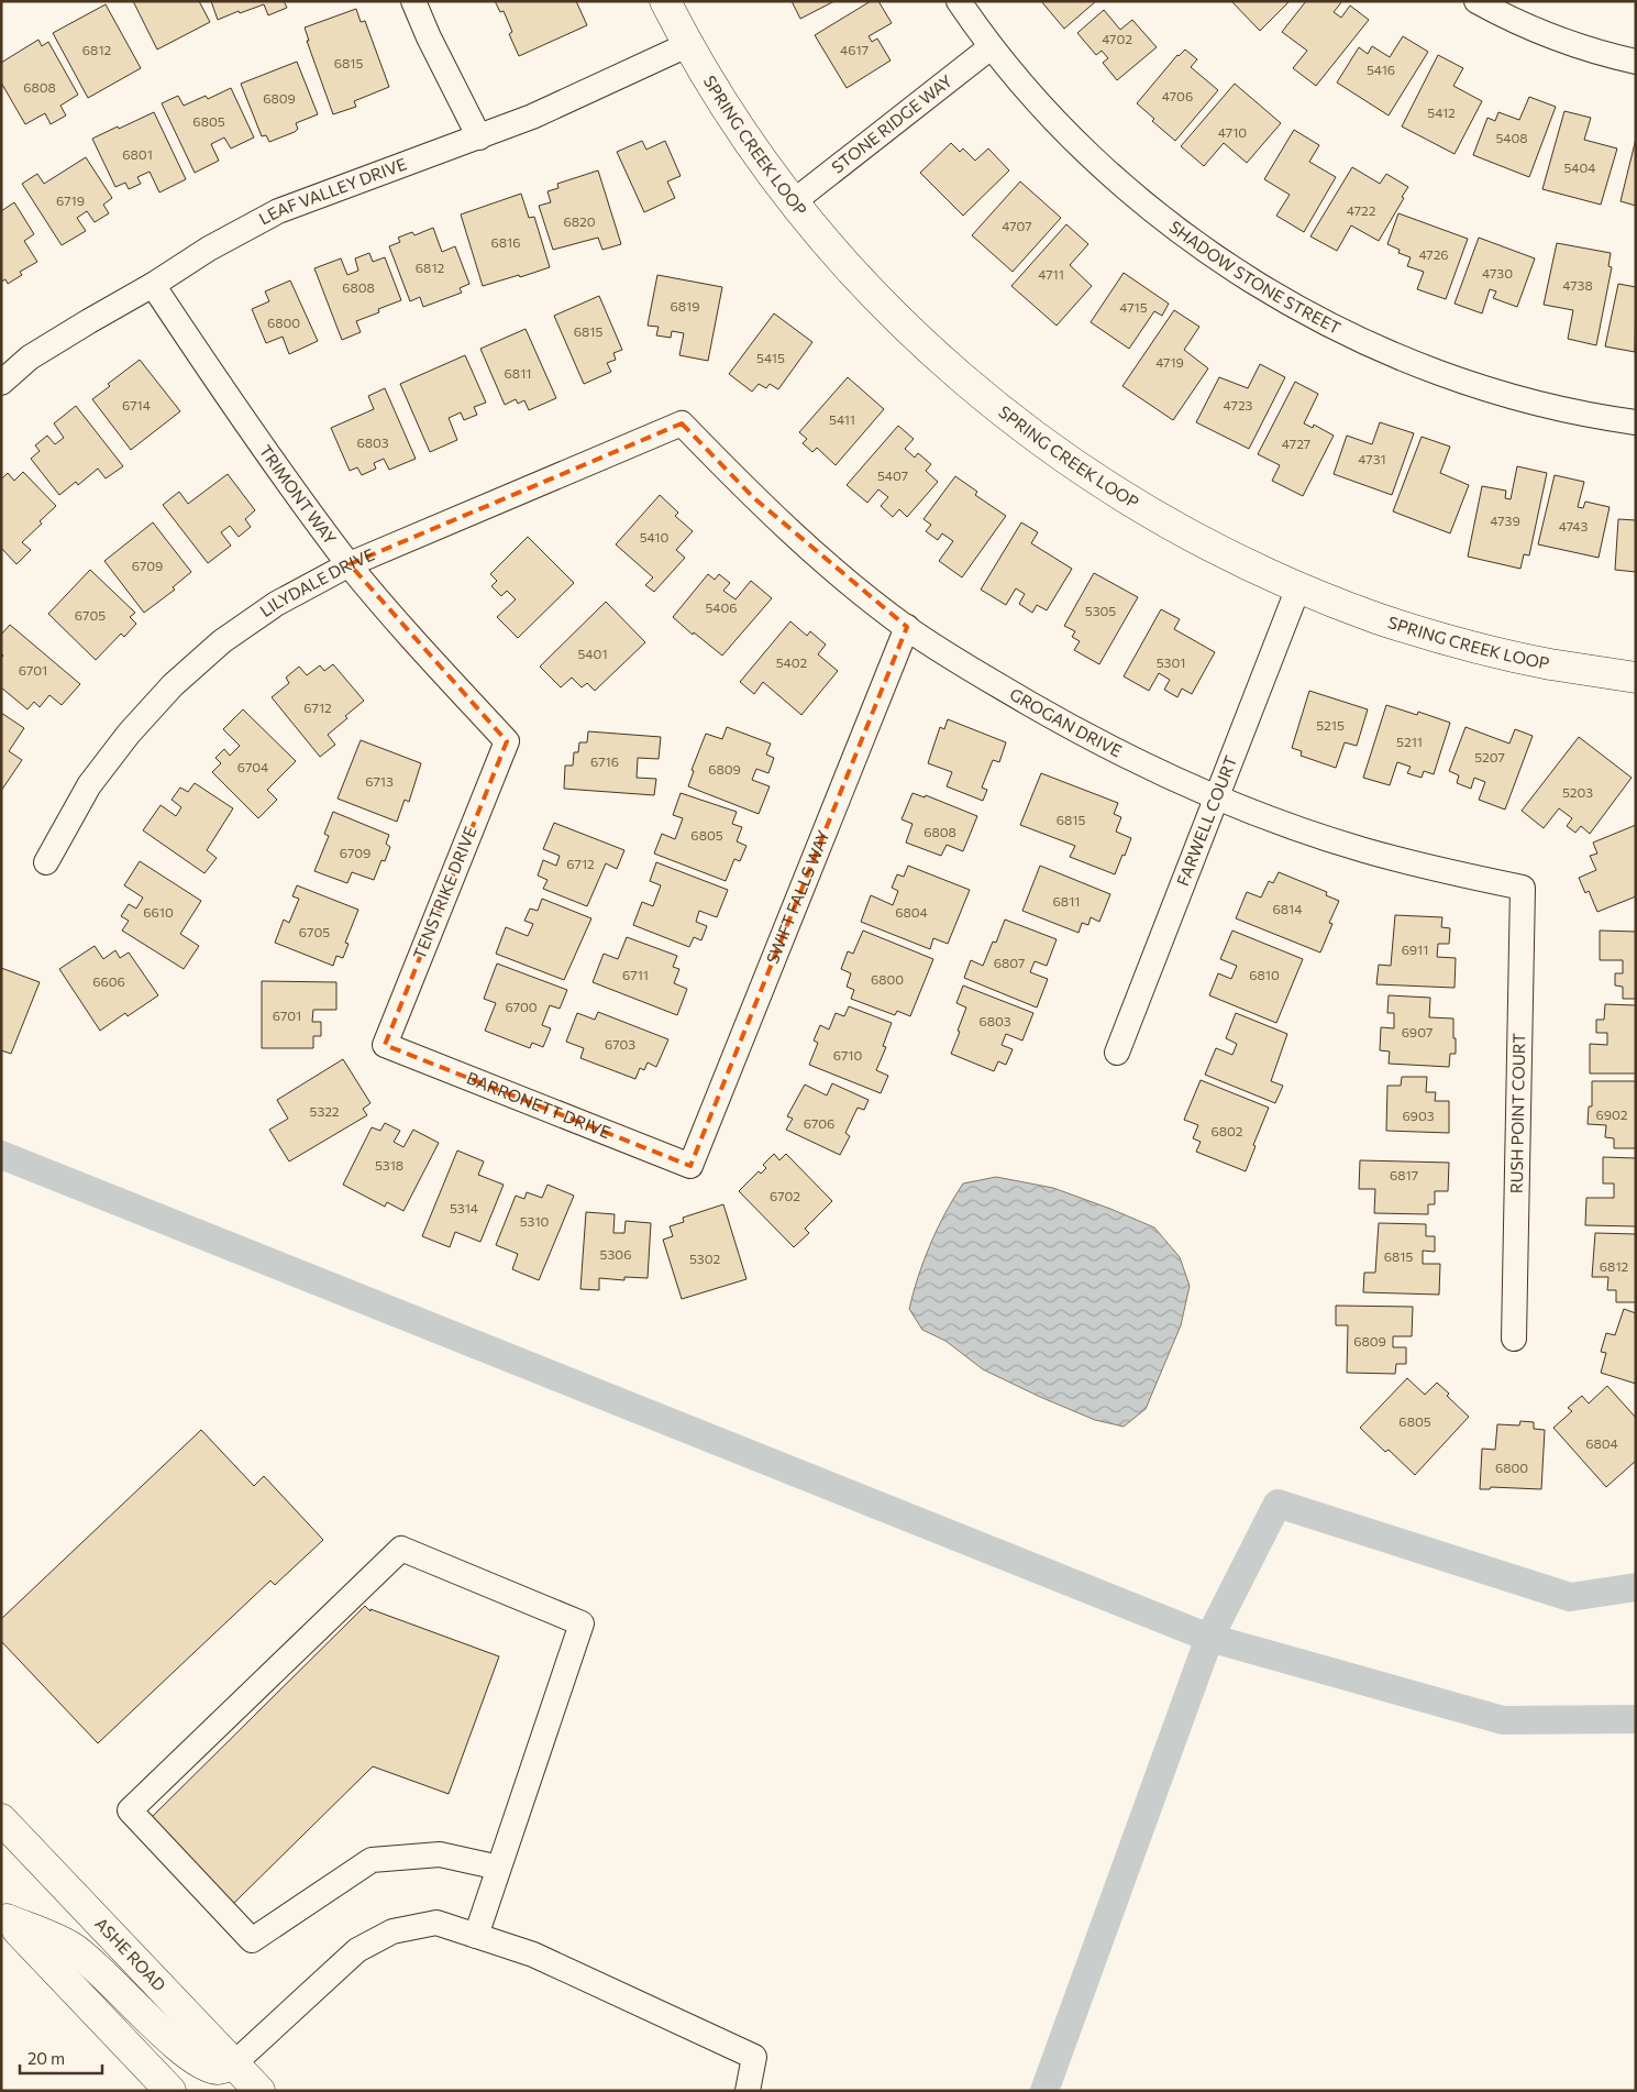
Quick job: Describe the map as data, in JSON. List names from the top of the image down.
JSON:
{
  "streets": {
    "street": [
      "STONE RIDGE WAY",
      "SPRING CREEK LOOP",
      "LEAF VALLEY DRIVE",
      "SHADOW STONE STREET",
      "TRIMONT WAY",
      "LILYDALE DRIVE",
      "GROGAN DRIVE",
      "FARWELL COURT",
      "TENSTRIKE DRIVE",
      "SWIFT FALLS WAY",
      "BARRONETT DRIVE",
      "RUSH POINT COURT",
      "ASHE ROAD"
    ]
  },
  "crossings": [
    ["STONE RIDGE WAY", "SPRING CREEK LOOP"],
    ["STONE RIDGE WAY", "SHADOW STONE STREET"],
    ["SPRING CREEK LOOP", "LEAF VALLEY DRIVE"],
    ["SPRING CREEK LOOP", "FARWELL COURT"],
    ["LEAF VALLEY DRIVE", "TRIMONT WAY"],
    ["TRIMONT WAY", "LILYDALE DRIVE"],
    ["TRIMONT WAY", "TENSTRIKE DRIVE"],
    ["LILYDALE DRIVE", "GROGAN DRIVE"],
    ["GROGAN DRIVE", "FARWELL COURT"],
    ["GROGAN DRIVE", "SWIFT FALLS WAY"],
    ["GROGAN DRIVE", "RUSH POINT COURT"],
    ["TENSTRIKE DRIVE", "BARRONETT DRIVE"],
    ["SWIFT FALLS WAY", "BARRONETT DRIVE"]
  ],
  "house_numbers": [
    "4702",
    "6812",
    "4617",
    "6815",
    "5416",
    "6808",
    "4706",
    "6809",
    "5412",
    "6805",
    "4710",
    "5408",
    "6801",
    "5404",
    "6719",
    "4722",
    "6820",
    "4707",
    "6816",
    "4726",
    "6812",
    "4730",
    "4711",
    "4738",
    "6808",
    "6819",
    "4715",
    "6800",
    "6815",
    "5415",
    "4719",
    "6811",
    "6714",
    "4723",
    "5411",
    "6803",
    "4727",
    "4731",
    "5407",
    "4739",
    "4743",
    "5410",
    "6709",
    "5406",
    "5305",
    "6705",
    "5401",
    "5402",
    "5301",
    "6701",
    "6712",
    "5215",
    "5211",
    "5207",
    "6716",
    "6704",
    "6809",
    "6713",
    "5203",
    "6815",
    "6808",
    "6805",
    "6709",
    "6712",
    "6811",
    "6814",
    "6610",
    "6804",
    "6705",
    "6911",
    "6807",
    "6711",
    "6810",
    "6800",
    "6606",
    "6700",
    "6701",
    "6803",
    "6907",
    "6703",
    "6710",
    "5322",
    "6902",
    "6903",
    "6706",
    "6802",
    "5318",
    "6817",
    "6702",
    "5314",
    "5310",
    "5306",
    "6815",
    "5302",
    "6812",
    "6809",
    "6805",
    "6804",
    "6800"
  ],
  "scale_bar": "20 m"
}
